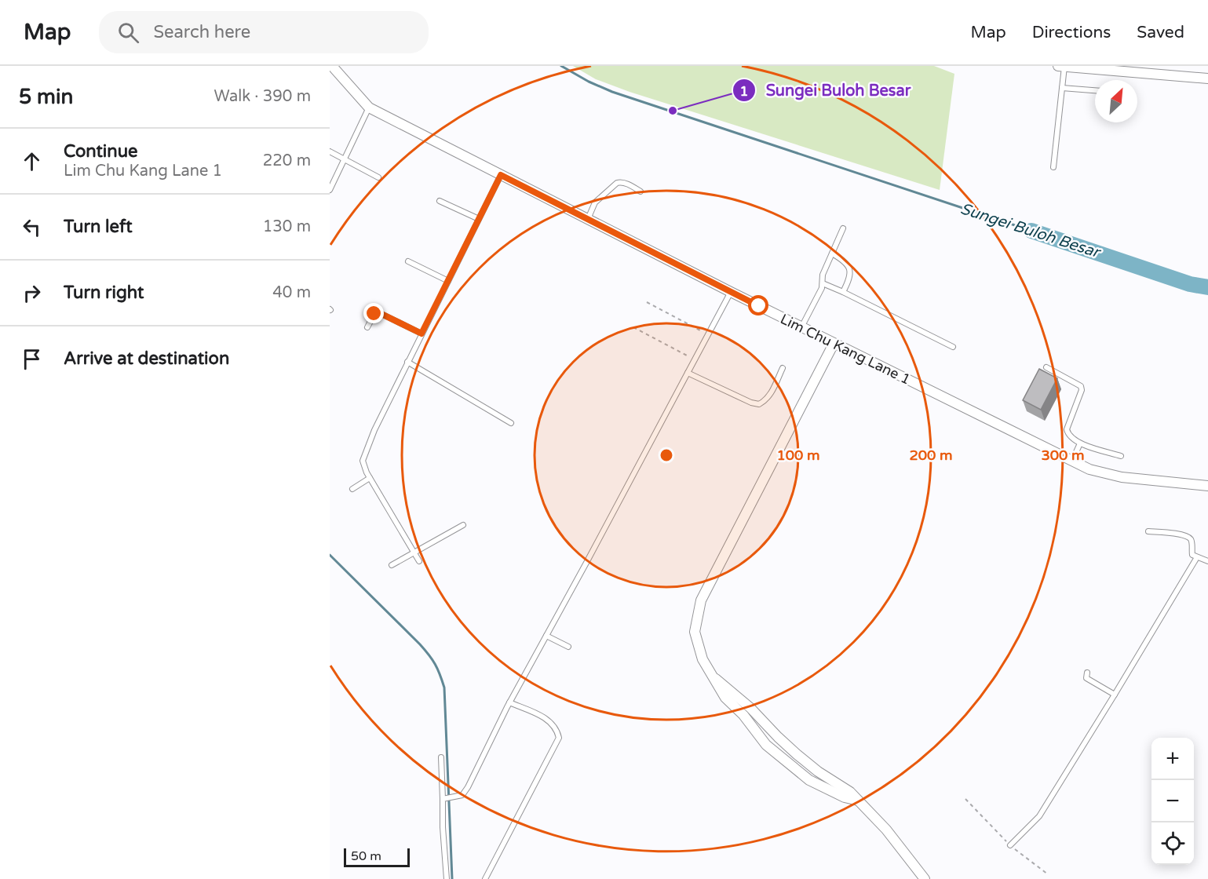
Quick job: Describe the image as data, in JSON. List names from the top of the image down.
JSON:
{
  "streets": {
    "street": ["Lim Chu Kang Lane 1"]
  },
  "water": ["Sungei Buloh Besar"],
  "places": ["Sungei Buloh Besar"],
  "scale_bar": "50 m",
  "north": "top right",
  "page": {
    "header": "Map",
    "search": "Search here",
    "nav": ["Map", "Directions", "Saved"],
    "heading": ["5 min", "Walk · 390 m"],
    "list": [
      ["Continue", "Lim Chu Kang Lane 1", "220 m"],
      ["Turn left", "130 m"],
      ["Turn right", "40 m"],
      "Arrive at destination"
    ],
    "map_buttons": ["+", "−"],
    "scale": "50 m"
  },
  "rings": ["100 m", "200 m", "300 m"]
}
